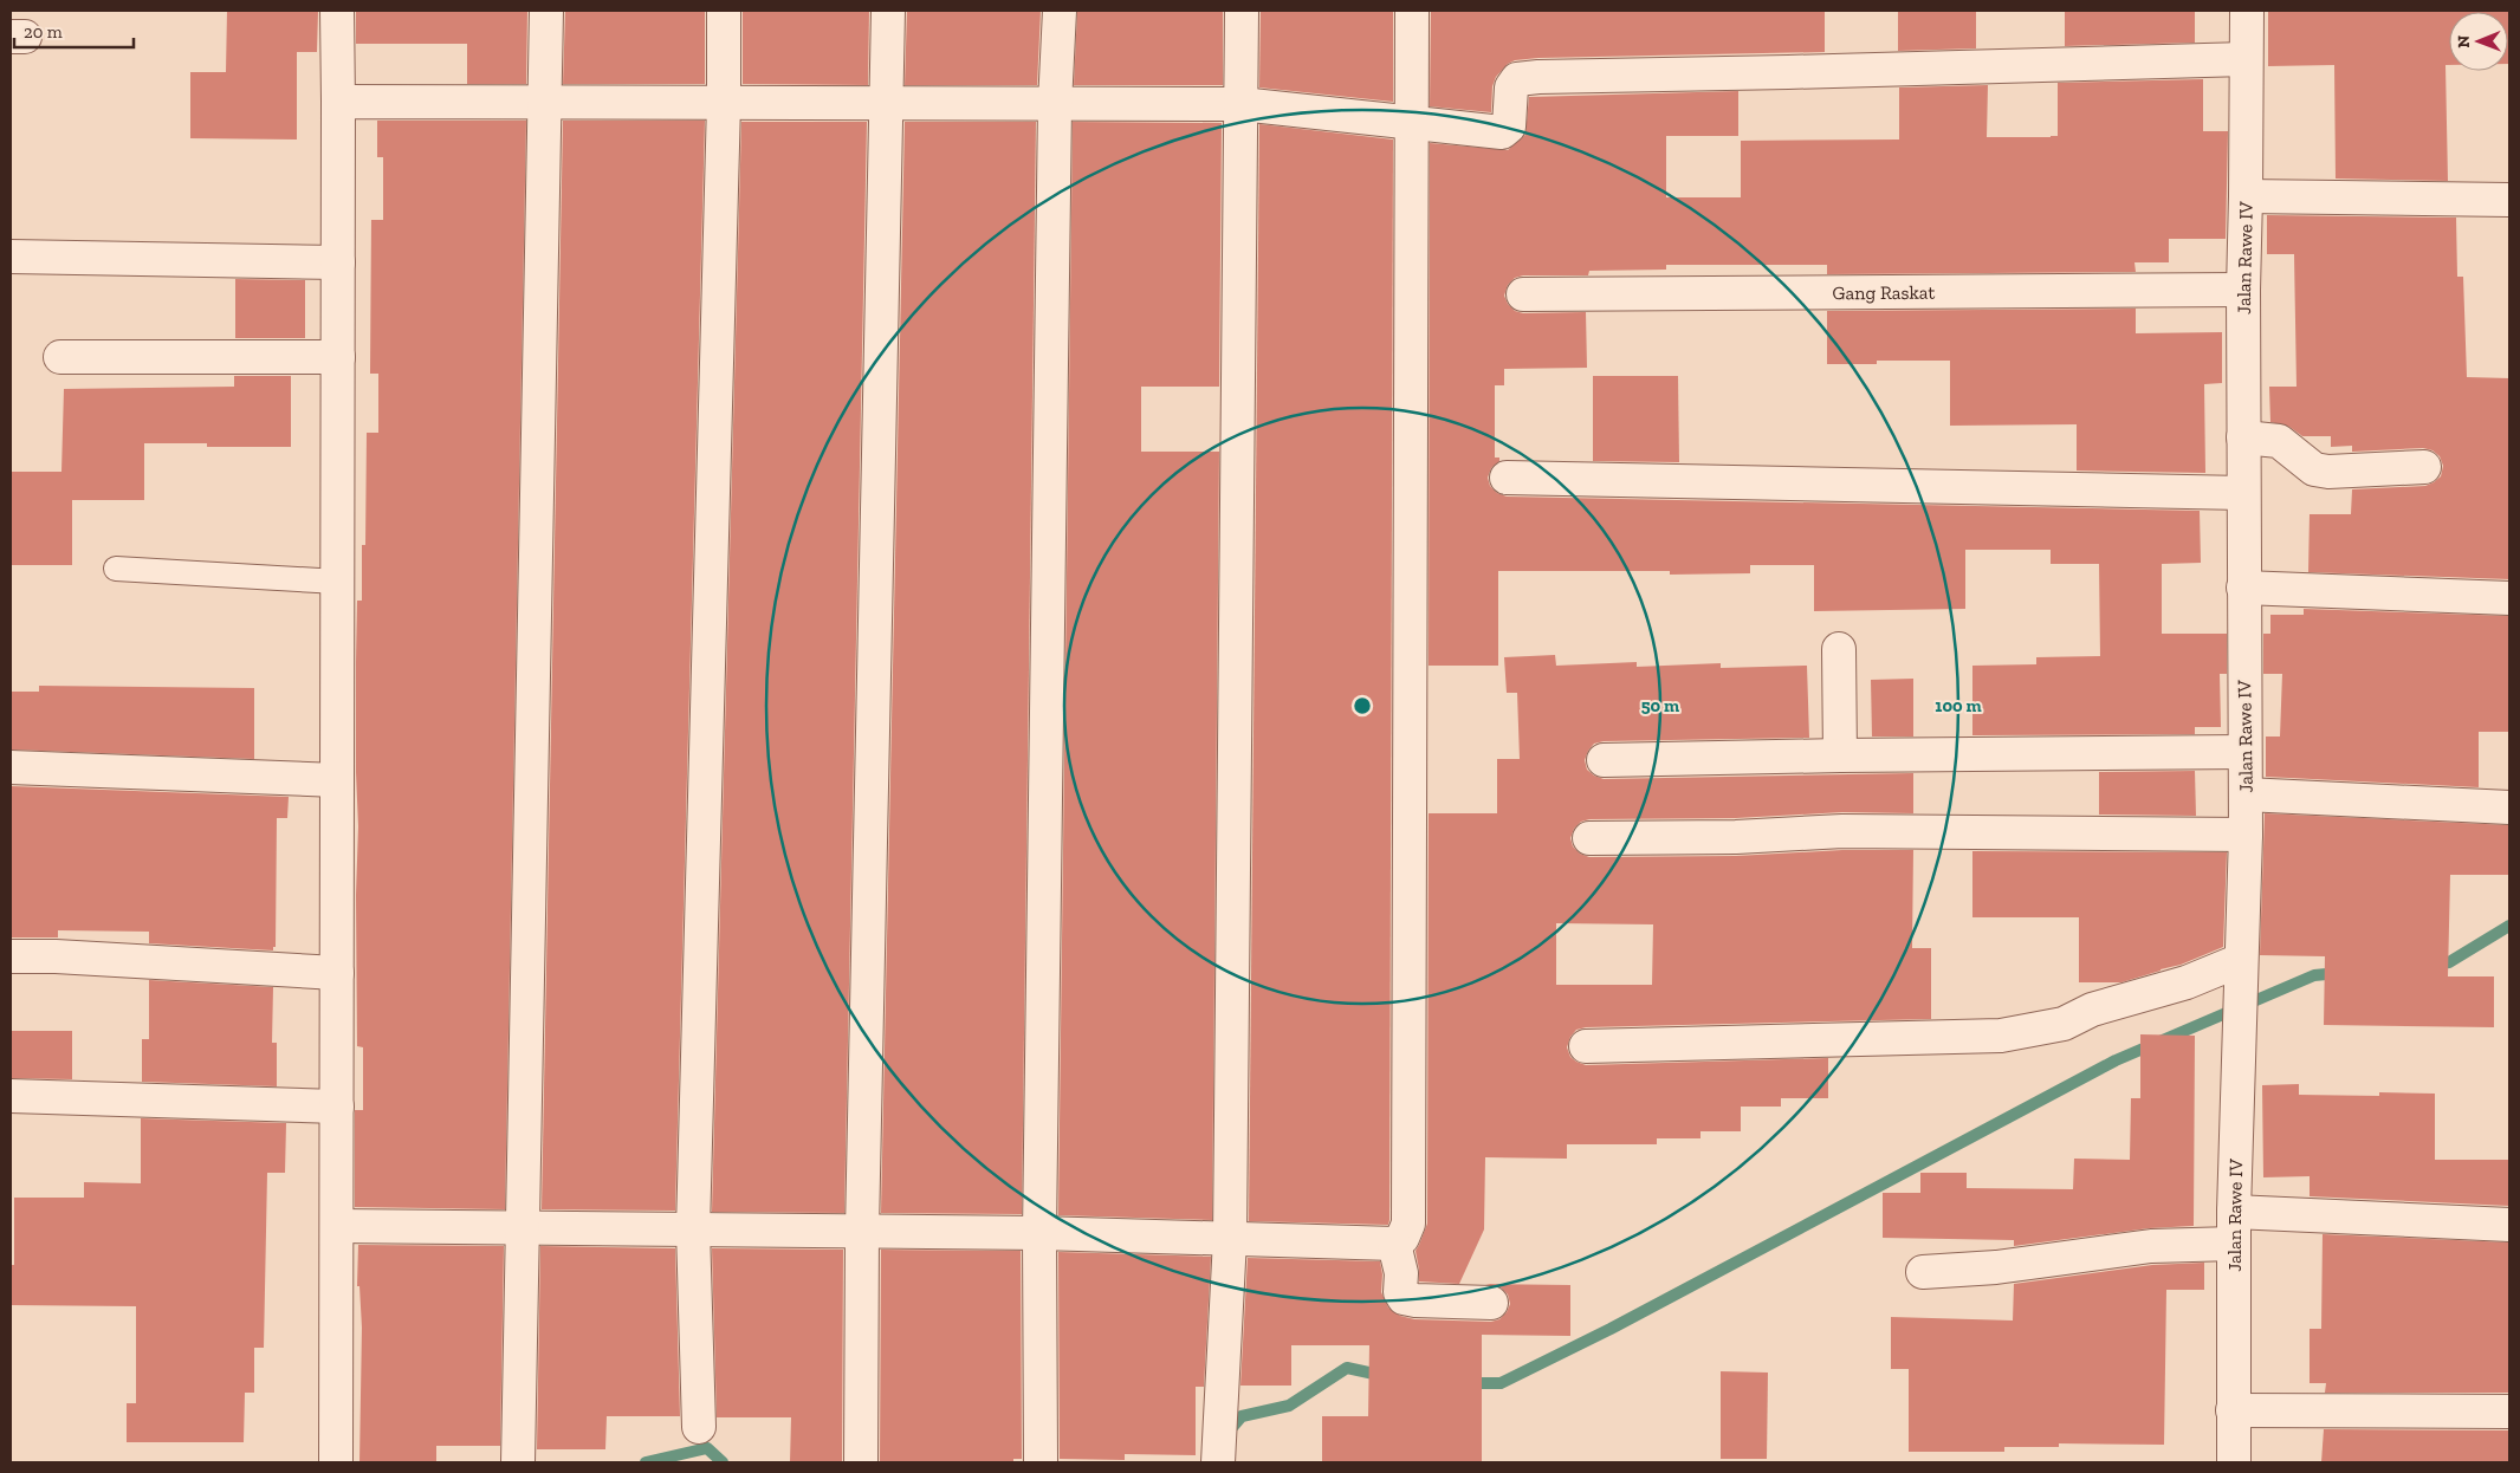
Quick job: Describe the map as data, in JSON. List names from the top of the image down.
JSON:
{
  "streets": {
    "street": ["Jalan Rawe IV", "Gang Raskat"]
  },
  "crossings": [
    ["Jalan Rawe IV", "Gang Raskat"]
  ],
  "scale_bar": "20 m",
  "north": "left",
  "rings": ["50 m", "100 m"]
}
